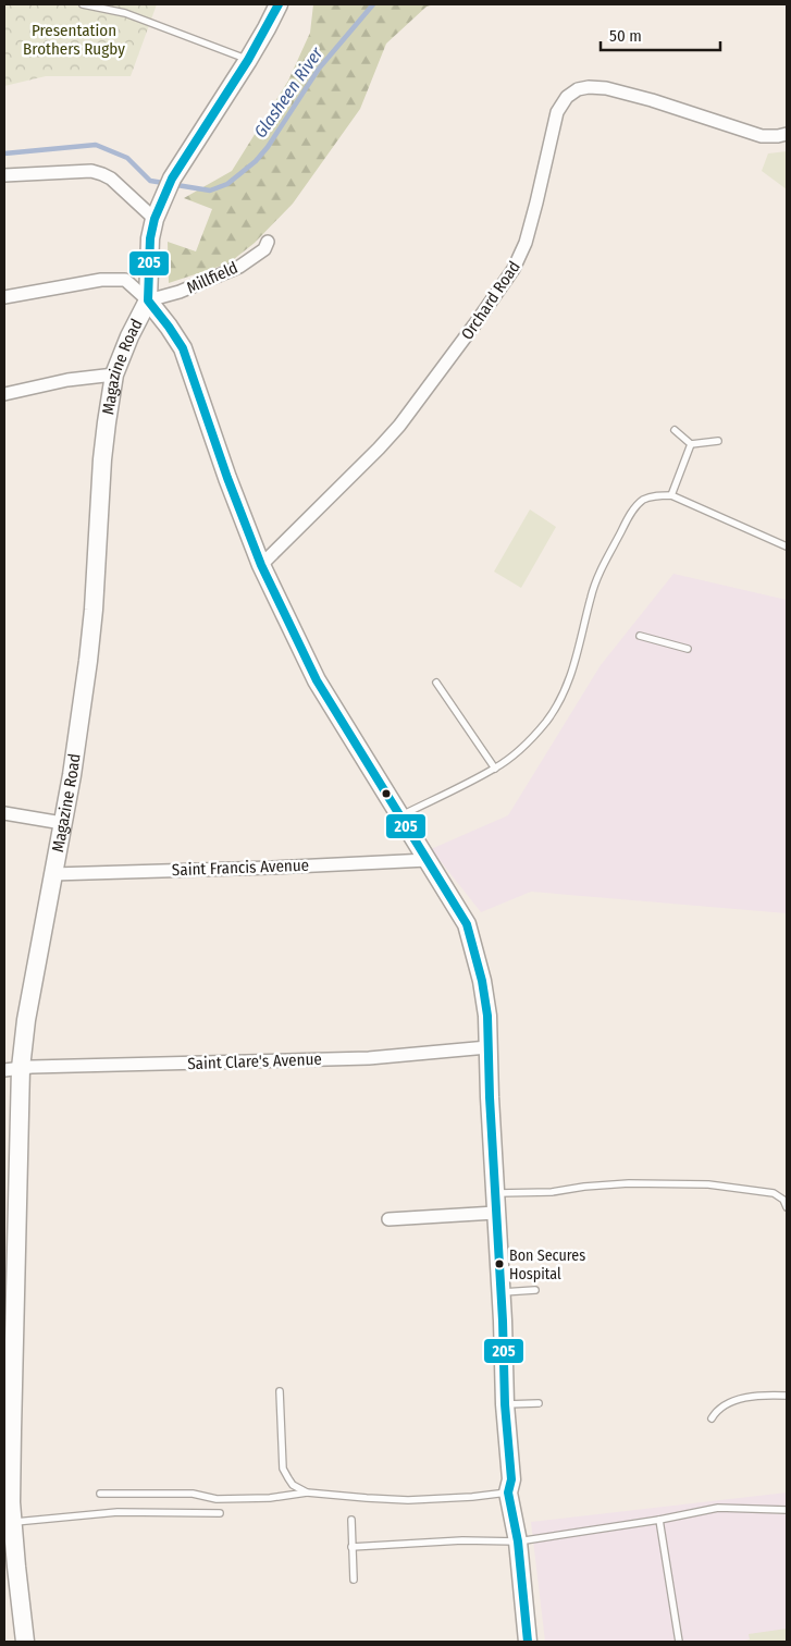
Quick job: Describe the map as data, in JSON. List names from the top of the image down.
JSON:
{
  "streets": {
    "main road": ["Magazine Road"],
    "street": [
      "Millfield",
      "Orchard Road",
      "Saint Francis Avenue",
      "Saint Clare's Avenue"
    ]
  },
  "crossings": [
    ["Millfield", "Magazine Road"],
    ["Magazine Road", "Saint Francis Avenue"],
    ["Magazine Road", "Saint Clare's Avenue"]
  ],
  "water": ["Glasheen River"],
  "parks": ["Presentation Brothers Rugby"],
  "places": ["Bon Secures Hospital"],
  "lines": ["transit line 205"],
  "scale_bar": "50 m"
}
